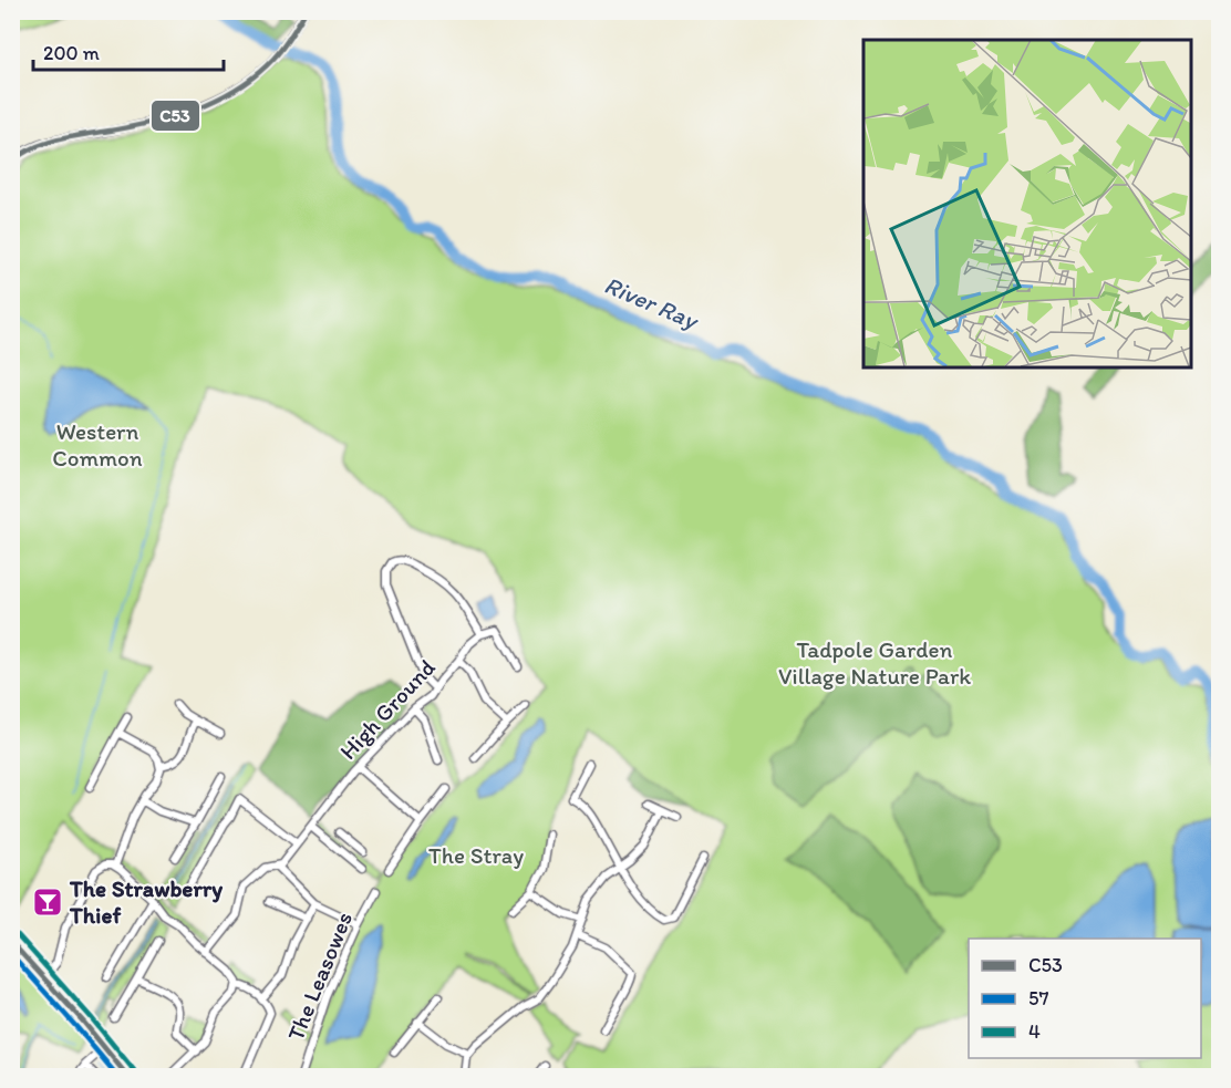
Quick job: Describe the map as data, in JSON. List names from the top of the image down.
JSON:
{
  "streets": {
    "street": ["High Ground", "The Leasowes"]
  },
  "water": ["River Ray"],
  "parks": ["Western Common", "Tadpole Garden Village Nature Park", "The Stray"],
  "places": {
    "bar": ["The Strawberry Thief"]
  },
  "lines": ["transit line C53", "transit line 4", "transit line 57"],
  "legend": ["C53", "57", "4"],
  "scale_bar": "200 m"
}
